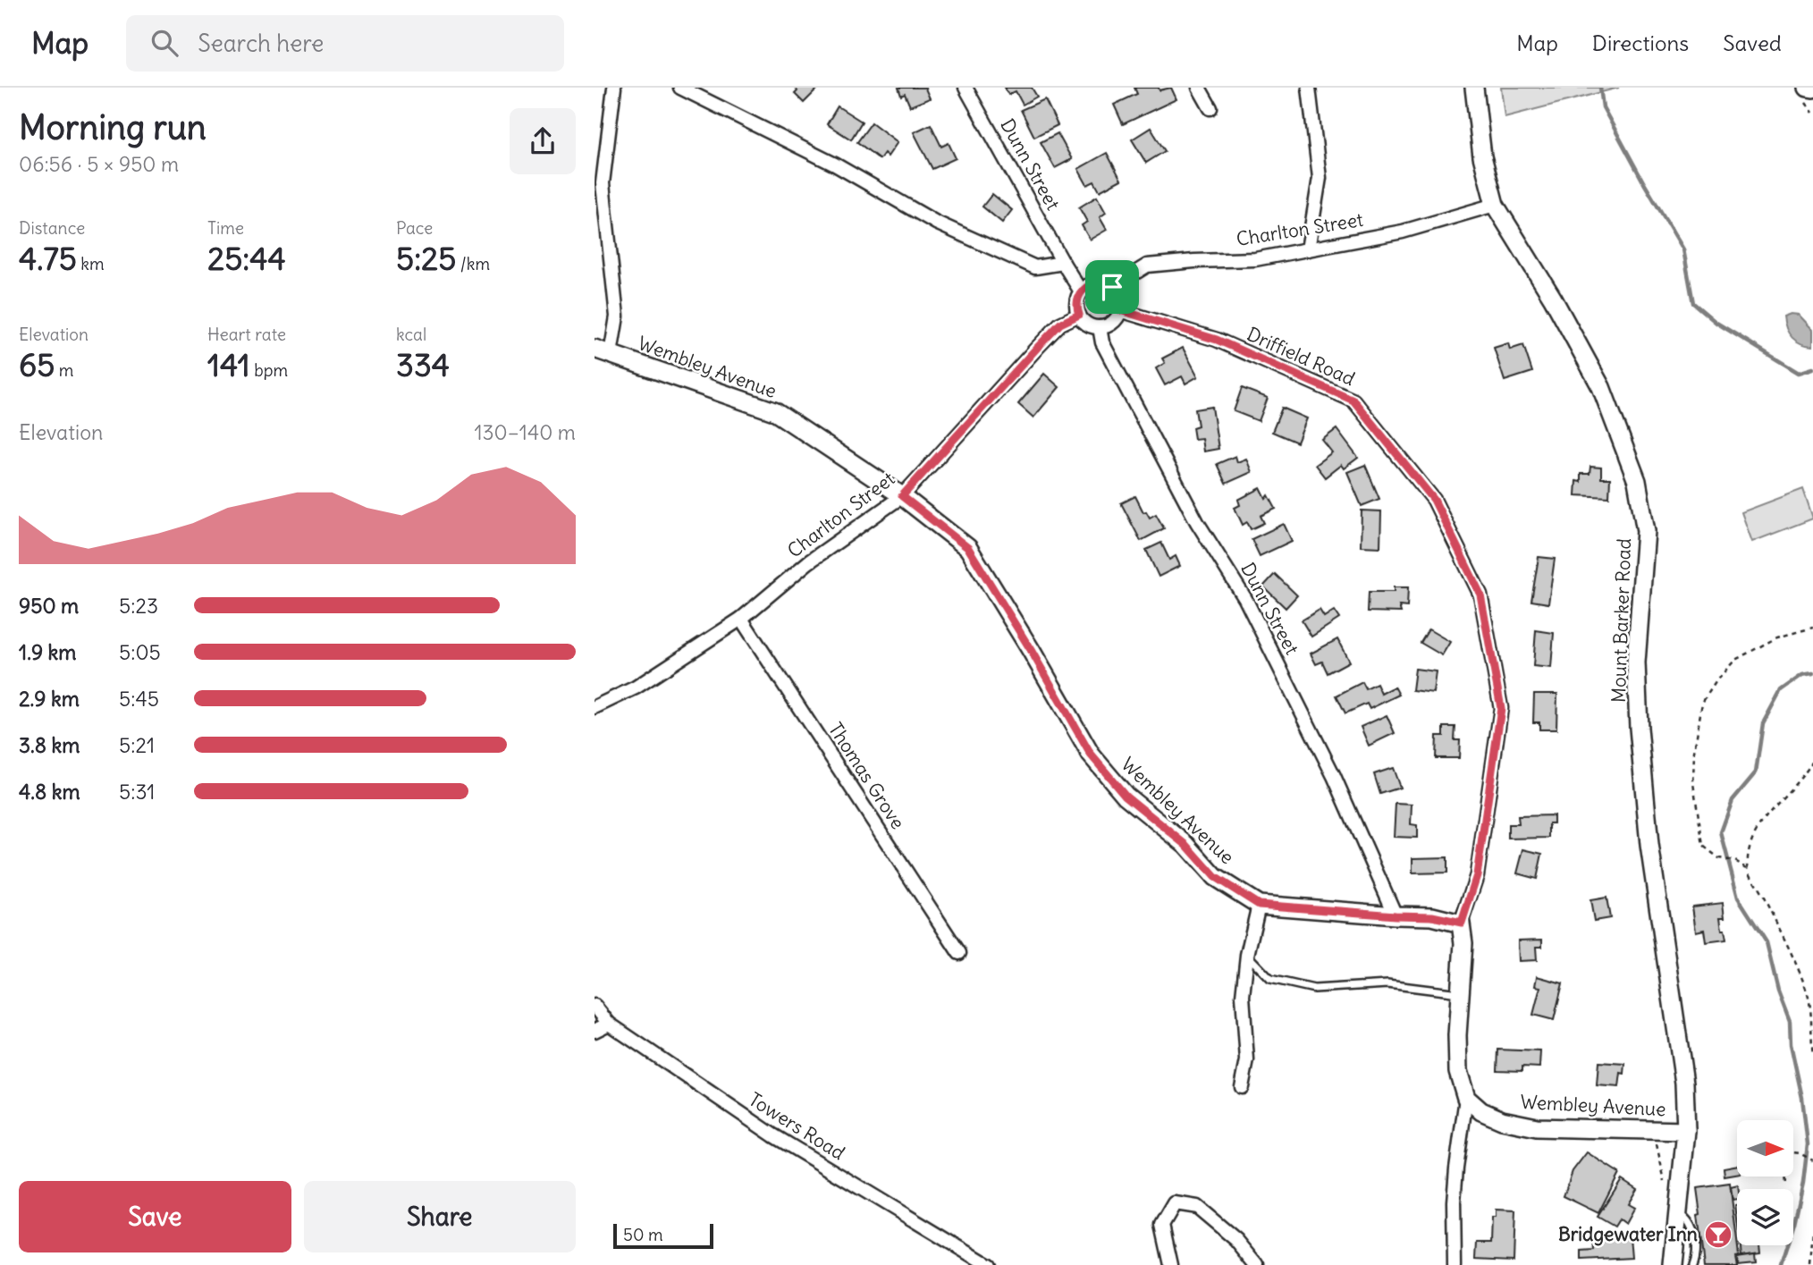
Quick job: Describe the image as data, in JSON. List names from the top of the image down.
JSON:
{
  "streets": {
    "street": [
      "Dunn Street",
      "Charlton Street",
      "Driffield Road",
      "Wembley Avenue",
      "Mount Barker Road",
      "Thomas Grove",
      "Towers Road"
    ]
  },
  "crossings": [
    ["Dunn Street", "Charlton Street"],
    ["Dunn Street", "Driffield Road"],
    ["Dunn Street", "Wembley Avenue"],
    ["Charlton Street", "Driffield Road"],
    ["Charlton Street", "Wembley Avenue"],
    ["Charlton Street", "Mount Barker Road"],
    ["Charlton Street", "Thomas Grove"],
    ["Driffield Road", "Wembley Avenue"],
    ["Wembley Avenue", "Mount Barker Road"]
  ],
  "places": {
    "bar": ["Bridgewater Inn"]
  },
  "scale_bar": "50 m",
  "north": "right",
  "page": {
    "header": "Map",
    "search": "Search here",
    "nav": ["Map", "Directions", "Saved"],
    "heading": ["Morning run", "06:56 · 5 × 950 m"],
    "stats": [
      ["Distance", "4.75 km"],
      ["Time", "25:44"],
      ["Pace", "5:25 /km"],
      ["Elevation", "65 m"],
      ["Heart rate", "141 bpm"],
      ["kcal", "334"]
    ],
    "chart": ["Elevation", "130–140 m"],
    "list": [
      {
        "name": "950 m",
        "note": "5:23"
      },
      {
        "name": "1.9 km",
        "note": "5:05"
      },
      {
        "name": "2.9 km",
        "note": "5:45"
      },
      {
        "name": "3.8 km",
        "note": "5:21"
      },
      {
        "name": "4.8 km",
        "note": "5:31"
      }
    ],
    "buttons": ["Save", "Share"],
    "scale": "50 m"
  }
}
